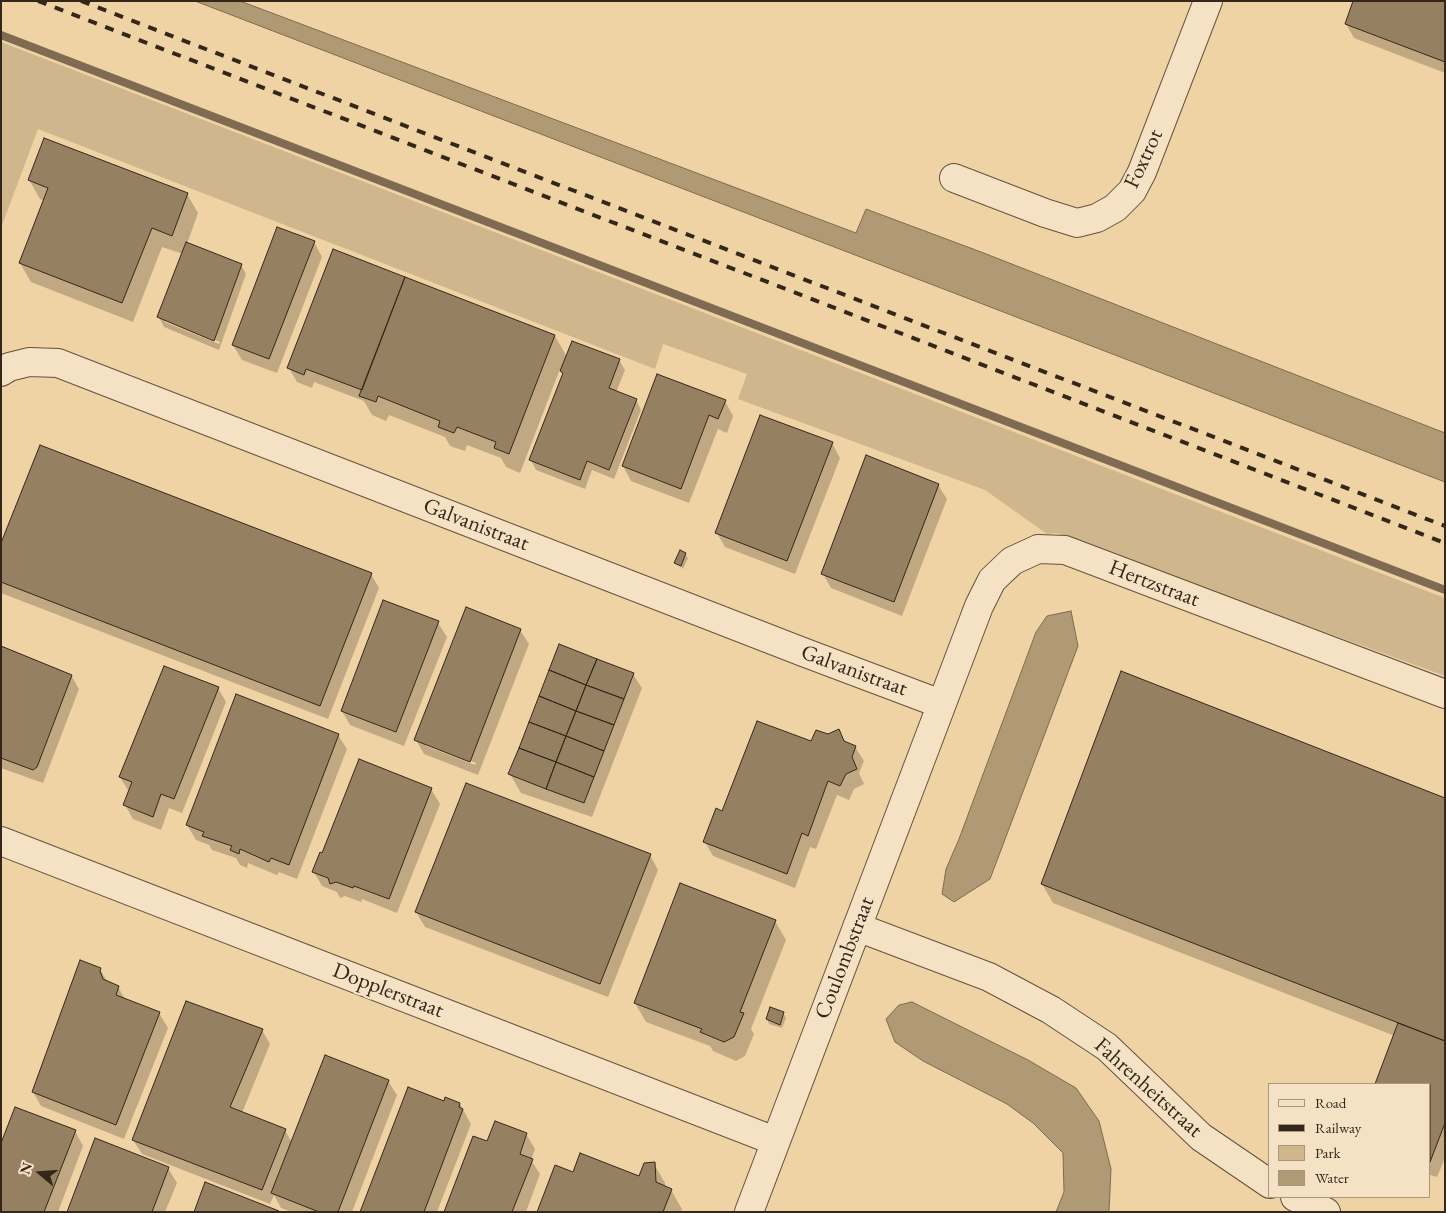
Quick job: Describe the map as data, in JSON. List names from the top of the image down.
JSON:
{
  "streets": {
    "street": [
      "Foxtrot",
      "Galvanistraat",
      "Hertzstraat",
      "Coulombstraat",
      "Dopplerstraat",
      "Fahrenheitstraat"
    ]
  },
  "crossings": [
    ["Galvanistraat", "Hertzstraat"],
    ["Galvanistraat", "Coulombstraat"],
    ["Hertzstraat", "Coulombstraat"],
    ["Coulombstraat", "Dopplerstraat"],
    ["Coulombstraat", "Fahrenheitstraat"]
  ],
  "legend": [
    "Road",
    "Railway",
    "Park",
    "Water"
  ],
  "north": "left"
}
